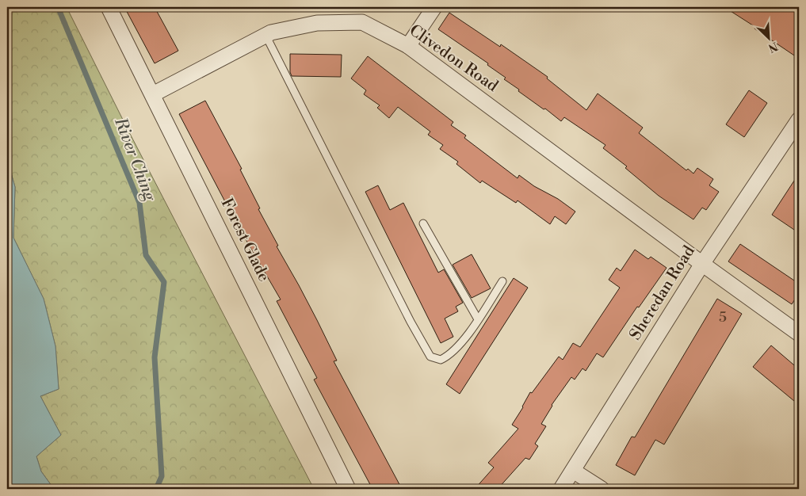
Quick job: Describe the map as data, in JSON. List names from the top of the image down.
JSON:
{
  "streets": {
    "street": ["Clivedon Road", "Forest Glade", "Sheredan Road"]
  },
  "crossings": [
    ["Clivedon Road", "Forest Glade"],
    ["Clivedon Road", "Sheredan Road"]
  ],
  "water": ["River Ching"],
  "house_numbers": ["5"],
  "north": "bottom right"
}
